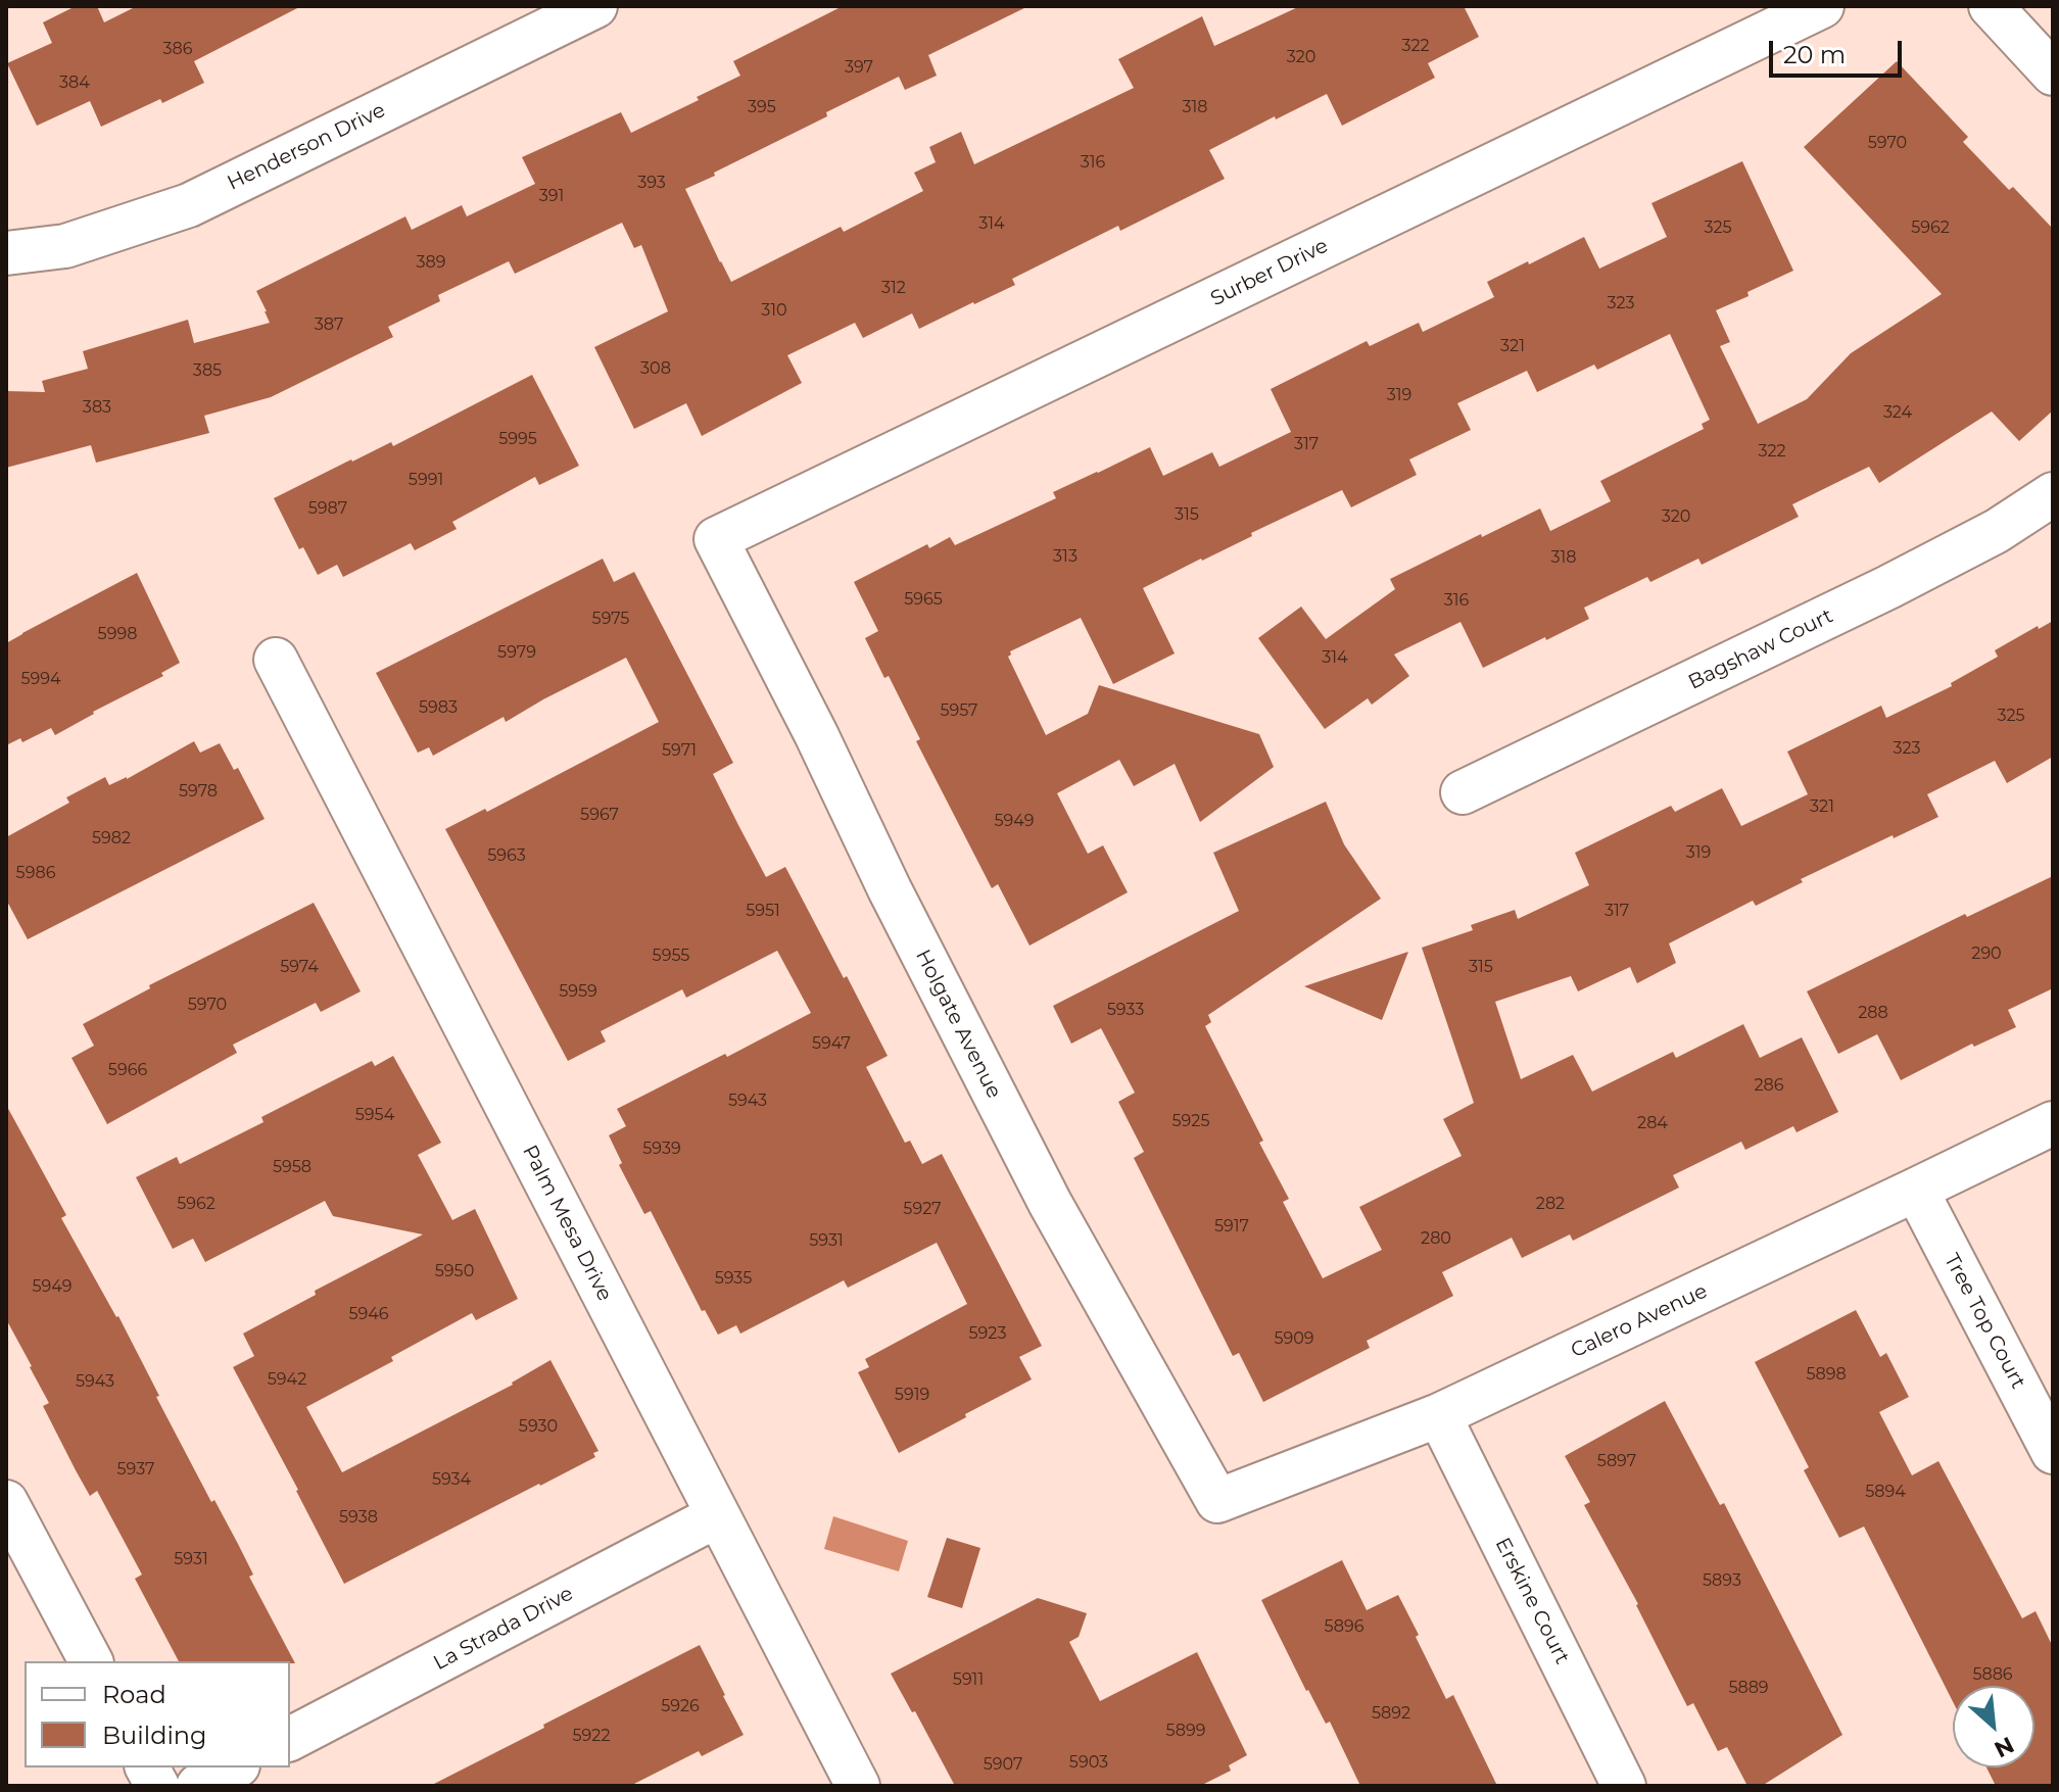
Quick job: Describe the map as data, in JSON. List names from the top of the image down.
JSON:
{
  "streets": {
    "street": [
      "Henderson Drive",
      "Surber Drive",
      "Bagshaw Court",
      "Holgate Avenue",
      "Palm Mesa Drive",
      "Calero Avenue",
      "Tree Top Court",
      "Erskine Court",
      "La Strada Drive"
    ]
  },
  "crossings": [
    ["Surber Drive", "Holgate Avenue"],
    ["Holgate Avenue", "Calero Avenue"],
    ["Palm Mesa Drive", "La Strada Drive"],
    ["Calero Avenue", "Tree Top Court"],
    ["Calero Avenue", "Erskine Court"]
  ],
  "house_numbers": [
    "322",
    "386",
    "320",
    "397",
    "384",
    "395",
    "318",
    "5970",
    "316",
    "393",
    "391",
    "314",
    "325",
    "5962",
    "389",
    "312",
    "323",
    "310",
    "387",
    "321",
    "308",
    "385",
    "319",
    "383",
    "324",
    "5995",
    "317",
    "322",
    "5991",
    "5987",
    "315",
    "320",
    "313",
    "318",
    "5965",
    "316",
    "5975",
    "5998",
    "5979",
    "314",
    "5994",
    "5983",
    "5957",
    "325",
    "323",
    "5971",
    "5978",
    "321",
    "5967",
    "5949",
    "5982",
    "319",
    "5963",
    "5986",
    "5951",
    "317",
    "290",
    "5955",
    "5974",
    "315",
    "5959",
    "5970",
    "5933",
    "288",
    "5947",
    "5966",
    "286",
    "5943",
    "5954",
    "5925",
    "284",
    "5939",
    "5958",
    "5962",
    "282",
    "5927",
    "5917",
    "280",
    "5931",
    "5950",
    "5935",
    "5949",
    "5946",
    "5923",
    "5909",
    "5898",
    "5942",
    "5943",
    "5919",
    "5930",
    "5897",
    "5937",
    "5934",
    "5894",
    "5938",
    "5931",
    "5893",
    "5896",
    "5886",
    "5911",
    "5889",
    "5926",
    "5892",
    "5899",
    "5922",
    "5903",
    "5907"
  ],
  "legend": ["Road", "Building"],
  "scale_bar": "20 m",
  "north": "bottom right"
}
